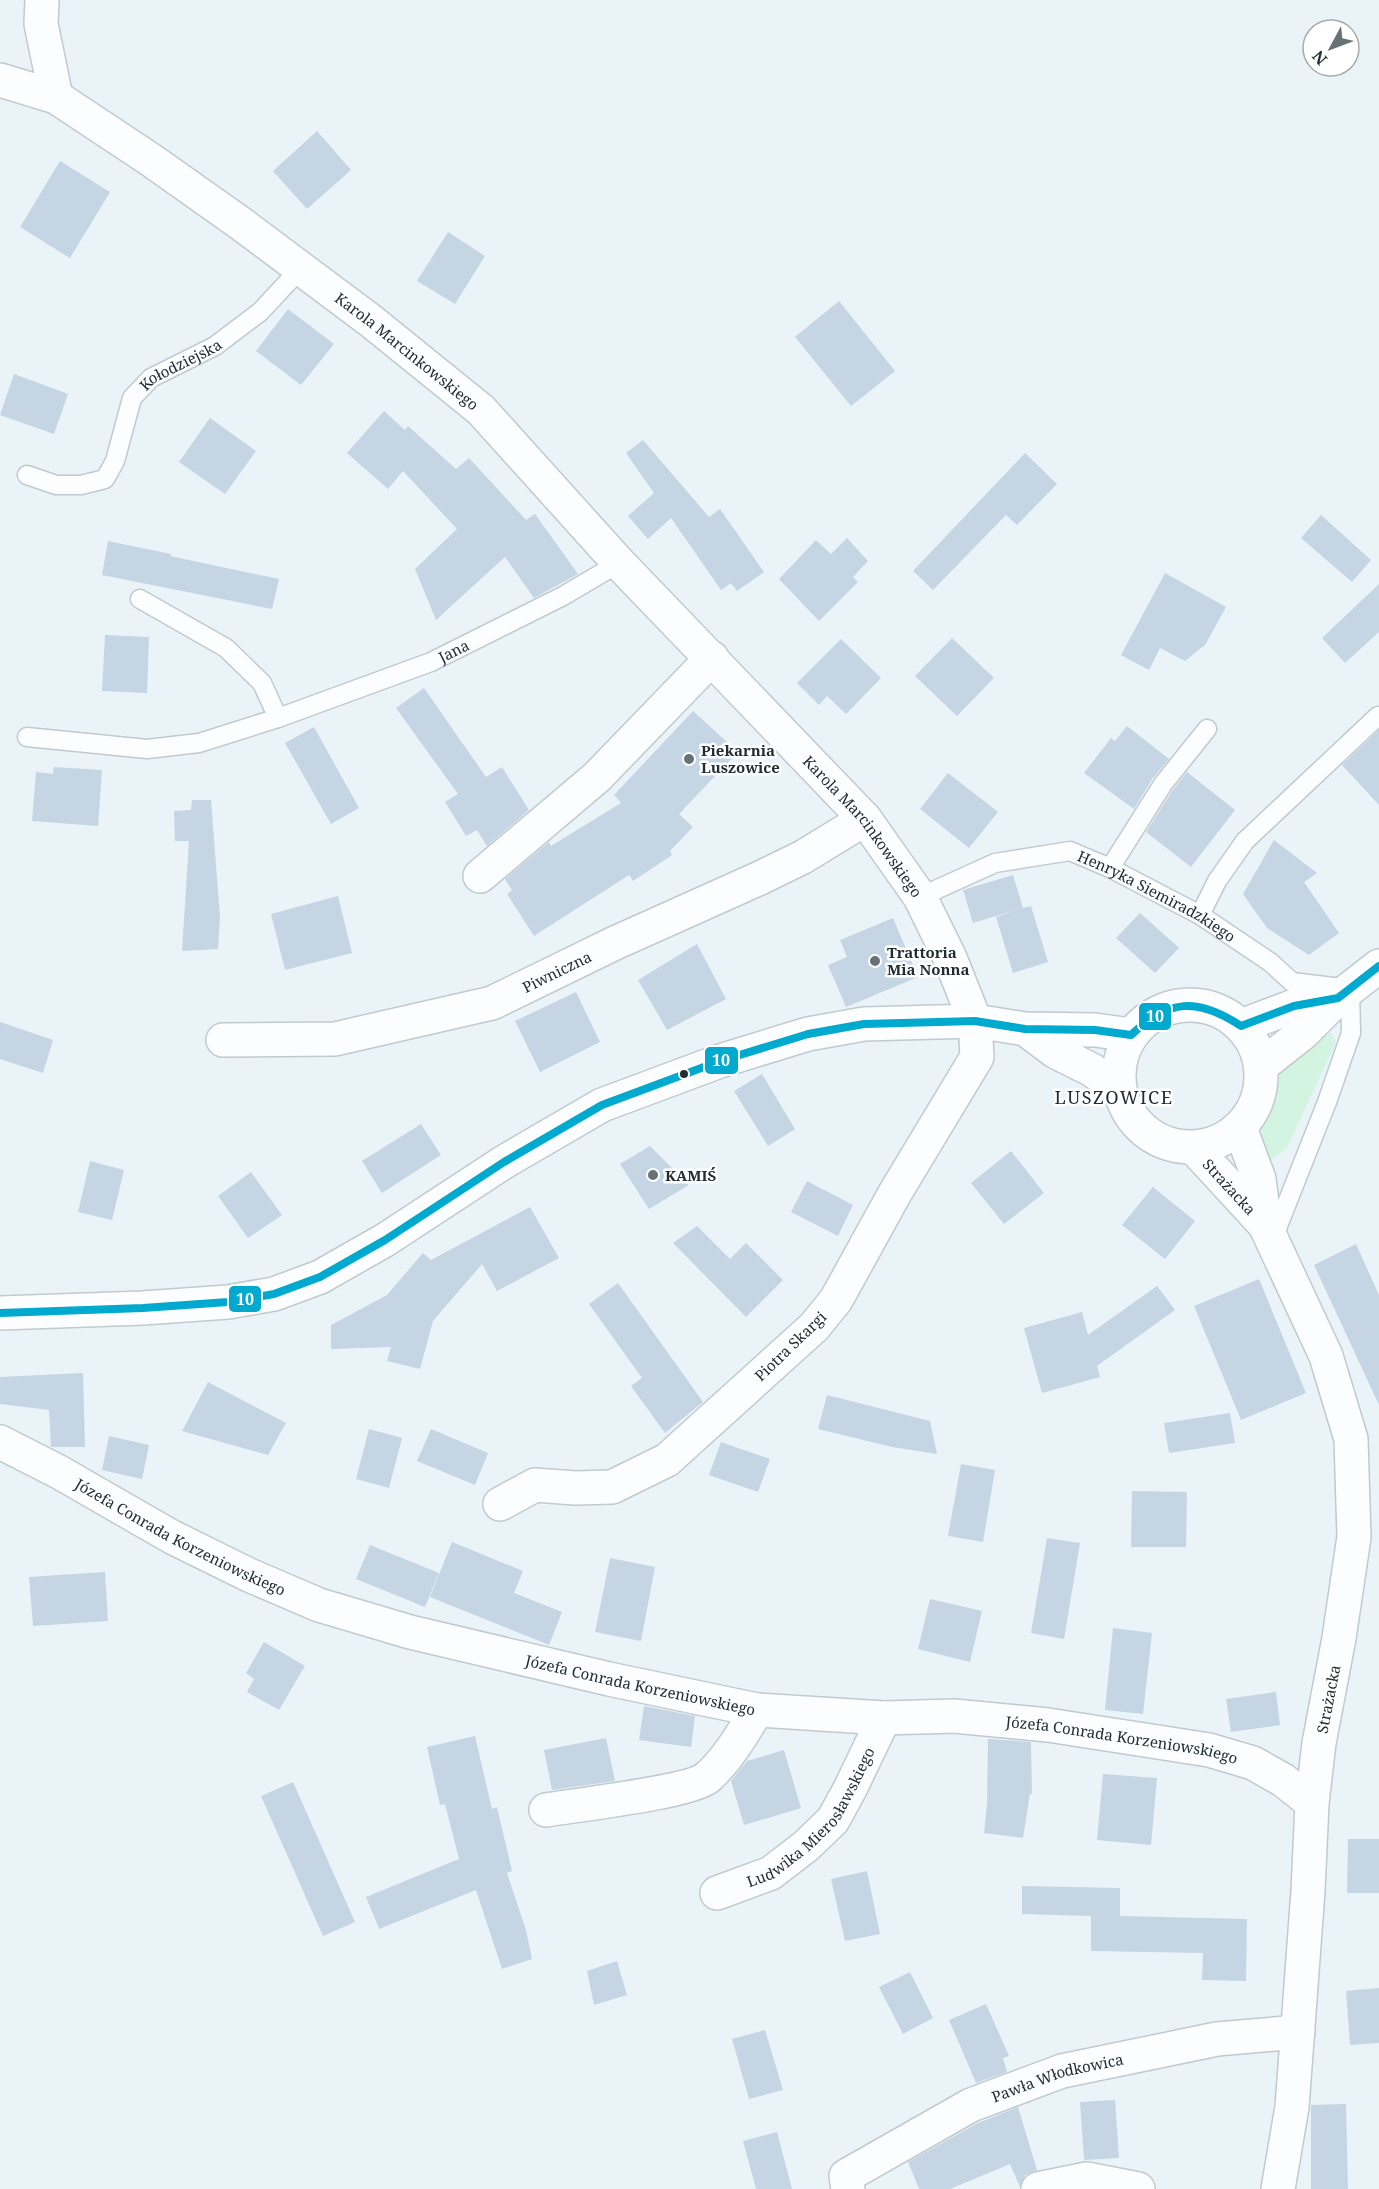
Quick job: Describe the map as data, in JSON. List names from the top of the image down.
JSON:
{
  "streets": {
    "street": [
      "Karola Marcinkowskiego",
      "Piwniczna",
      "Strażacka",
      "Piotra Skargi",
      "Józefa Conrada Korzeniowskiego",
      "Ludwika Mierosławskiego",
      "Pawła Włodkowica"
    ],
    "lane": ["Kołodziejska", "Jana", "Henryka Siemiradzkiego"]
  },
  "crossings": [
    ["Karola Marcinkowskiego", "Kołodziejska"],
    ["Karola Marcinkowskiego", "Jana"],
    ["Karola Marcinkowskiego", "Henryka Siemiradzkiego"],
    ["Karola Marcinkowskiego", "Piwniczna"],
    ["Karola Marcinkowskiego", "Piotra Skargi"],
    ["Strażacka", "Józefa Conrada Korzeniowskiego"],
    ["Strażacka", "Pawła Włodkowica"],
    ["Józefa Conrada Korzeniowskiego", "Ludwika Mierosławskiego"]
  ],
  "districts": ["LUSZOWICE"],
  "places": ["Piekarnia Luszowice", "Trattoria Mia Nonna", "KAMIŚ"],
  "lines": ["transit line 10"],
  "north": "bottom left"
}
